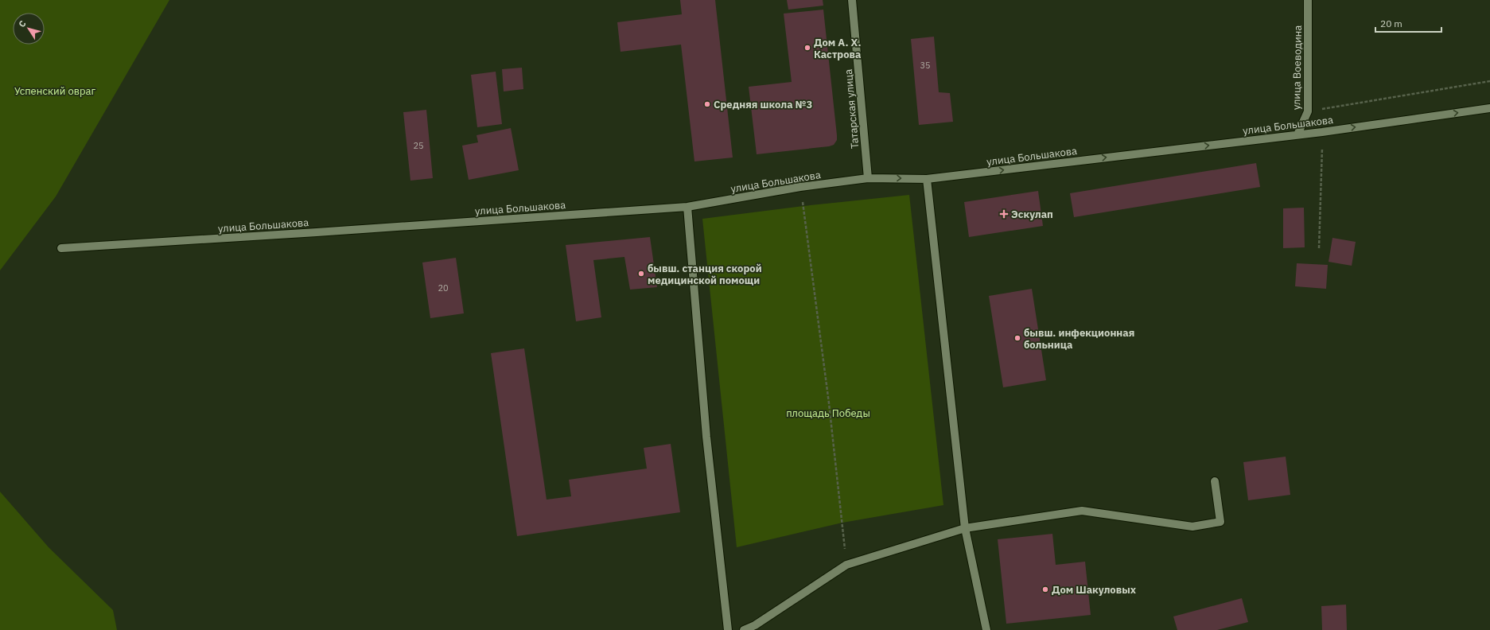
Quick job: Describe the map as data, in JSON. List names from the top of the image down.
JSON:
{
  "streets": {
    "street": ["улица Воеводина", "Татарская улица", "улица Большакова"]
  },
  "crossings": [
    ["улица Воеводина", "улица Большакова"],
    ["Татарская улица", "улица Большакова"]
  ],
  "one_way": ["улица Большакова"],
  "parks": ["Успенский овраг", "площадь Победы"],
  "places": {
    "other": [
      "Дом А. Х. Кастрова",
      "Средняя школа №3",
      "бывш. станция скорой медицинской помощи",
      "бывш. инфекционная больница",
      "Дом Шакуловых"
    ],
    "health": ["Эскулап"]
  },
  "house_numbers": ["35", "25", "20"],
  "scale_bar": "20 m",
  "north": "top left"
}
